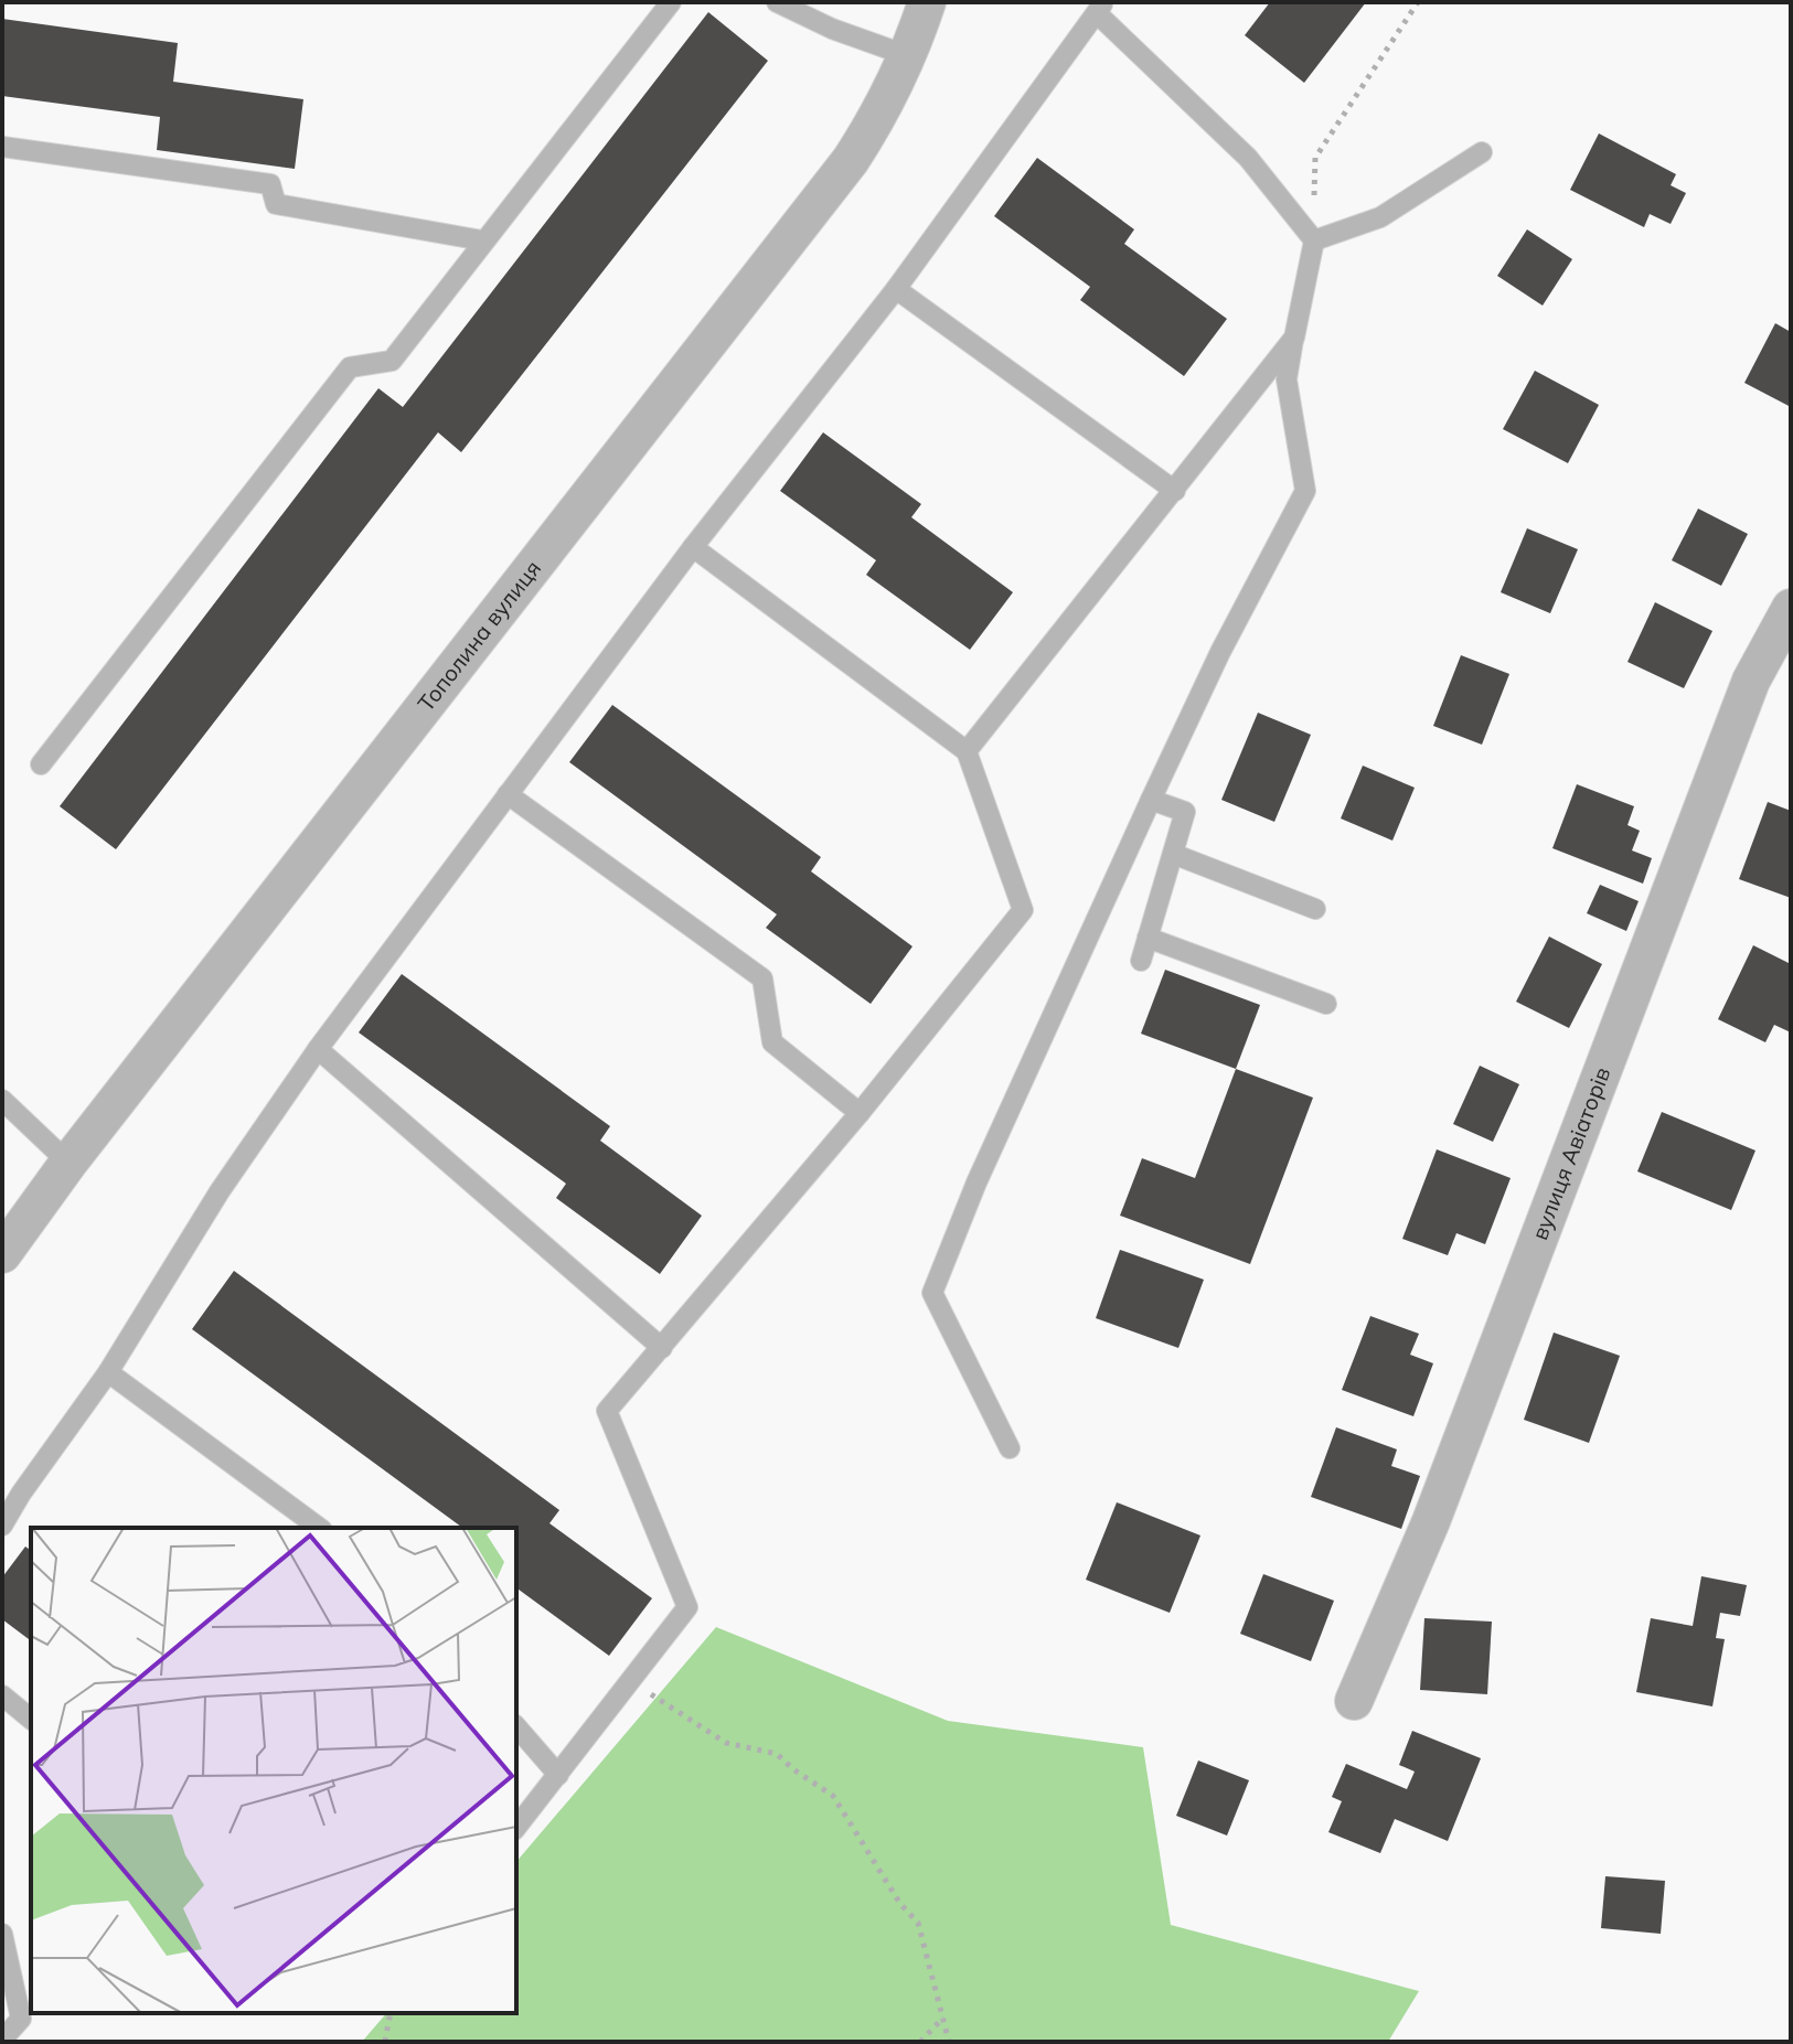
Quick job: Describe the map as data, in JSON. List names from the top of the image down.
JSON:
{
  "streets": {
    "street": ["Тополина вулиця", "вулиця Авіаторів"]
  }
}
